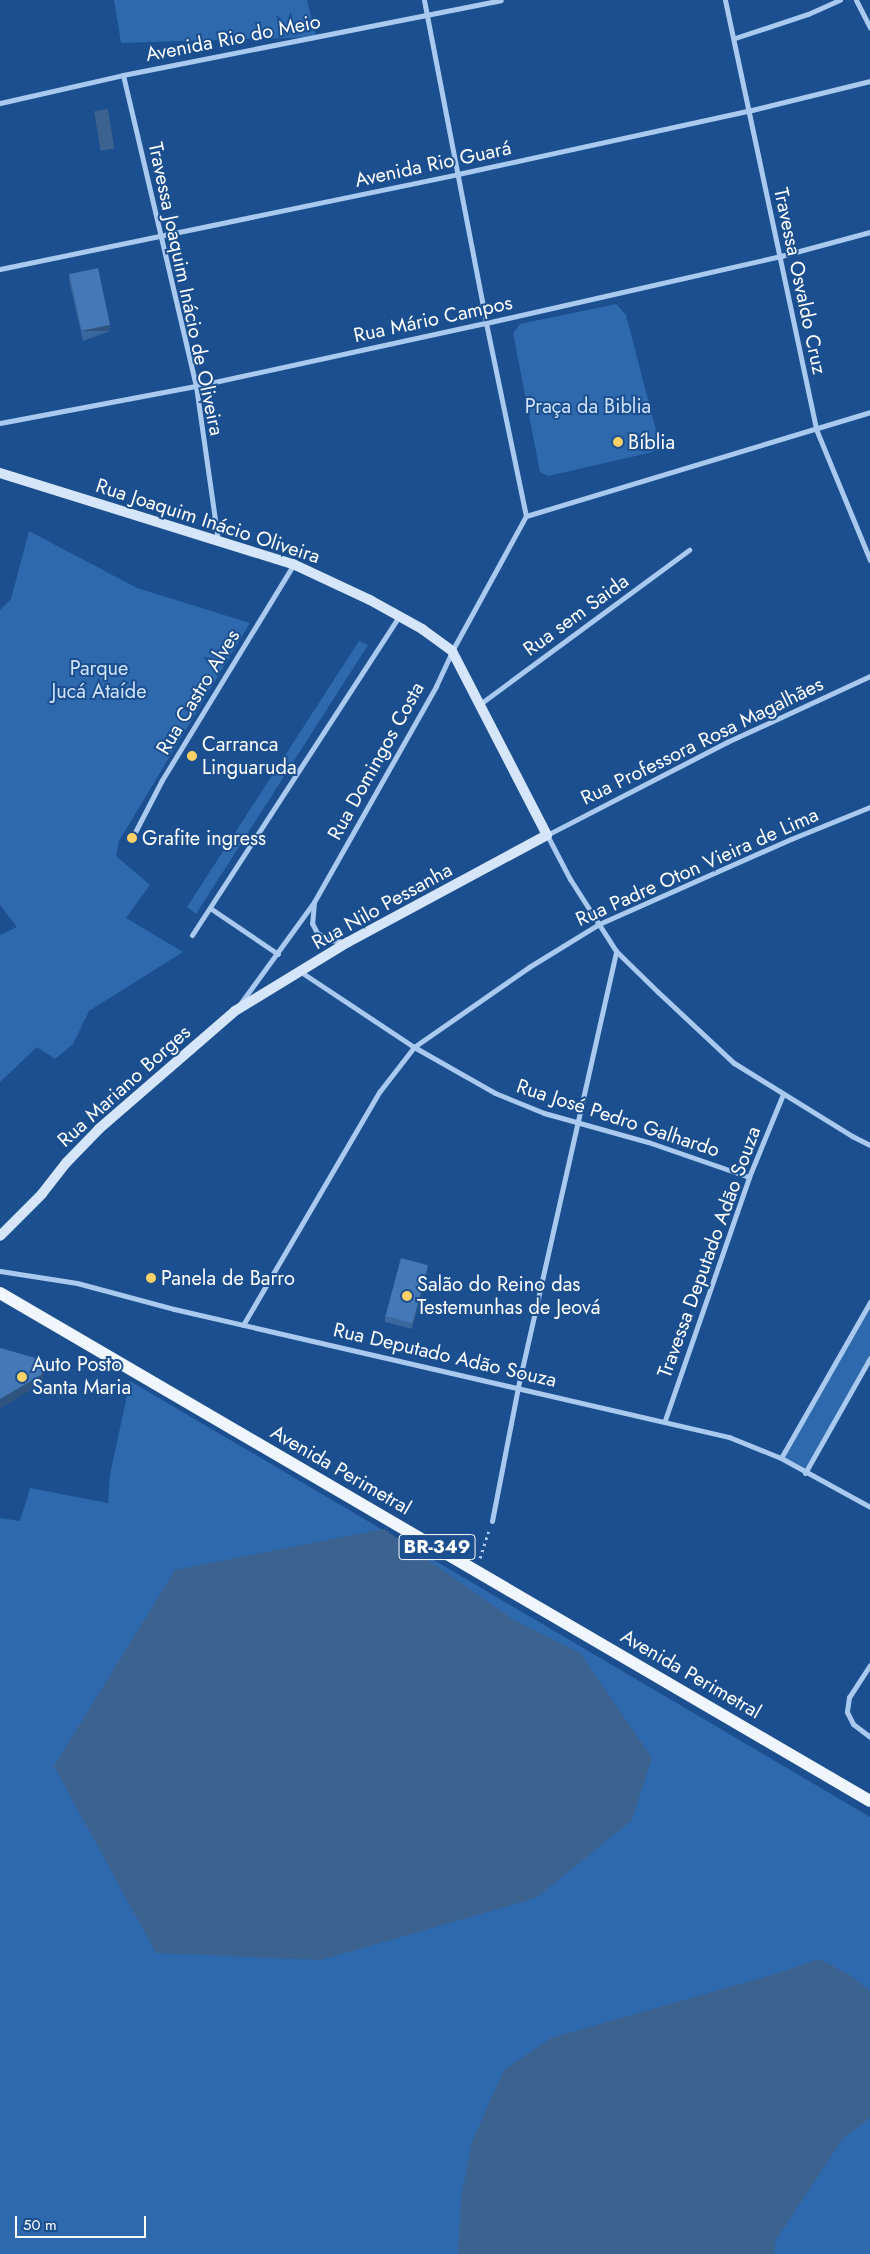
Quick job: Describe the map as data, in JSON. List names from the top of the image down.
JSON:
{
  "streets": {
    "main road": ["Avenida Perimetral", "BR-349"],
    "street": [
      "Avenida Rio do Meio",
      "Avenida Rio Guará",
      "Travessa Osvaldo Cruz",
      "Travessa Joaquim Inácio de Oliveira",
      "Rua Mário Campos",
      "Rua Joaquim Inácio Oliveira",
      "Rua sem Saida",
      "Rua Castro Alves",
      "Rua Professora Rosa Magalhães",
      "Rua Domingos Costa",
      "Rua Padre Oton Vieira de Lima",
      "Rua Nilo Pessanha",
      "Rua Mariano Borges",
      "Rua José Pedro Galhardo",
      "Travessa Deputado Adão Souza",
      "Rua Deputado Adão Souza"
    ]
  },
  "crossings": [
    ["Avenida Rio do Meio", "Travessa Joaquim Inácio de Oliveira"],
    ["Avenida Rio Guará", "Travessa Osvaldo Cruz"],
    ["Avenida Rio Guará", "Travessa Joaquim Inácio de Oliveira"],
    ["Travessa Osvaldo Cruz", "Rua Mário Campos"],
    ["Travessa Joaquim Inácio de Oliveira", "Rua Mário Campos"],
    ["Travessa Joaquim Inácio de Oliveira", "Rua Joaquim Inácio Oliveira"],
    ["Rua Joaquim Inácio Oliveira", "Rua sem Saida"],
    ["Rua Joaquim Inácio Oliveira", "Rua Castro Alves"],
    ["Rua Joaquim Inácio Oliveira", "Rua Professora Rosa Magalhães"],
    ["Rua Joaquim Inácio Oliveira", "Rua Domingos Costa"],
    ["Rua Joaquim Inácio Oliveira", "Rua Nilo Pessanha"],
    ["Rua Professora Rosa Magalhães", "Rua Nilo Pessanha"],
    ["Rua Domingos Costa", "Rua Nilo Pessanha"],
    ["Rua Domingos Costa", "Rua Mariano Borges"],
    ["Rua Padre Oton Vieira de Lima", "Rua José Pedro Galhardo"],
    ["Rua Padre Oton Vieira de Lima", "Rua Deputado Adão Souza"],
    ["Rua Nilo Pessanha", "Rua Mariano Borges"],
    ["Rua Nilo Pessanha", "Rua José Pedro Galhardo"],
    ["Rua José Pedro Galhardo", "Travessa Deputado Adão Souza"],
    ["Travessa Deputado Adão Souza", "Rua Deputado Adão Souza"]
  ],
  "parks": ["Praça da Biblia", "Parque Jucá Ataíde"],
  "places": [
    "Bíblia",
    "Carranca Linguaruda",
    "Grafite ingress",
    "Panela de Barro",
    "Salão do Reino das Testemunhas de Jeová",
    "Auto Posto Santa Maria"
  ],
  "scale_bar": "50 m"
}
